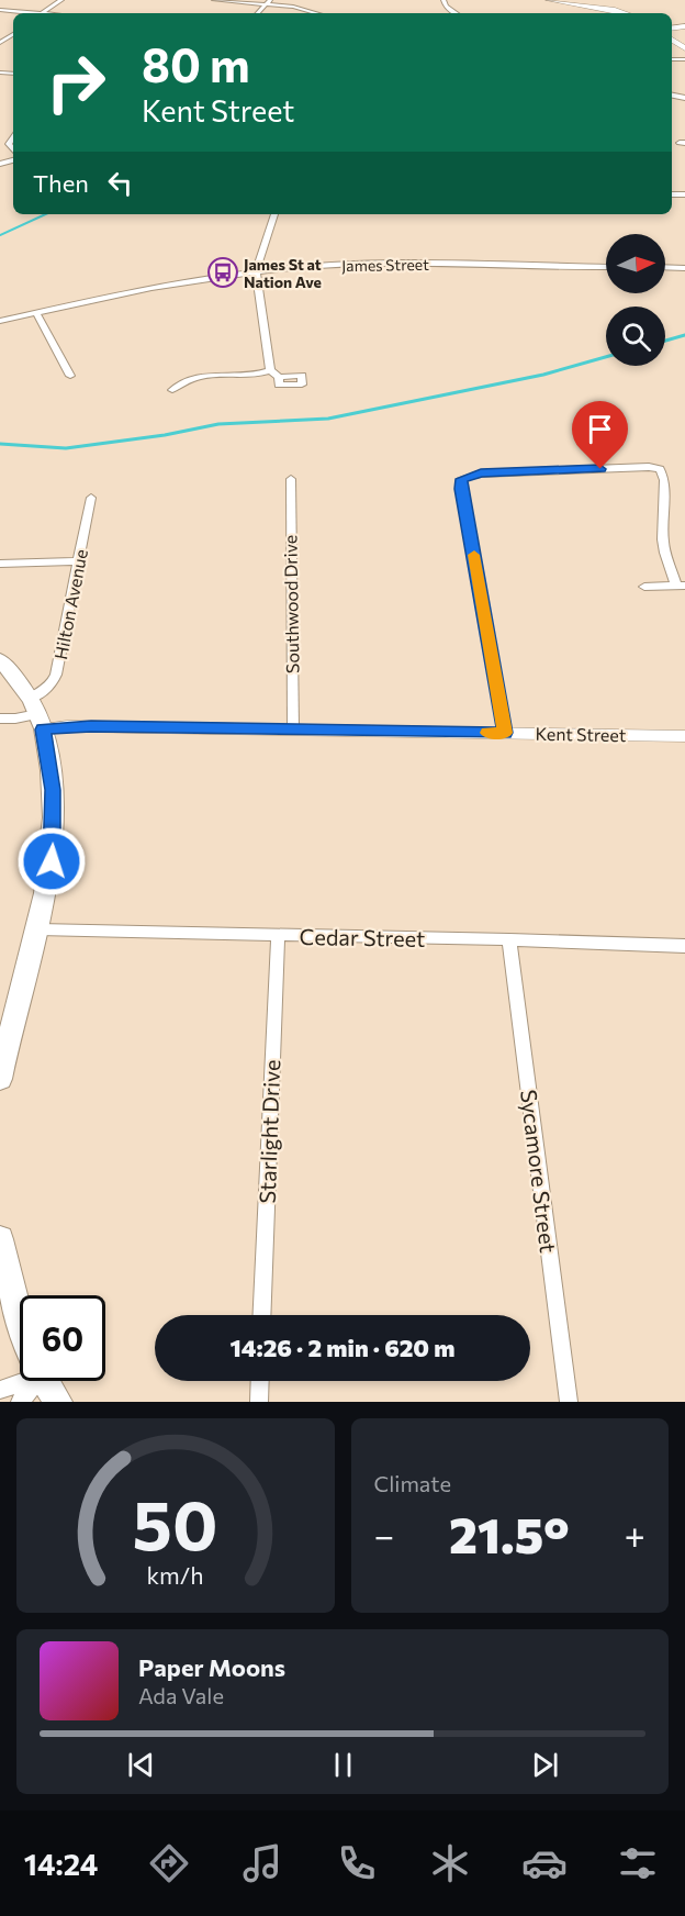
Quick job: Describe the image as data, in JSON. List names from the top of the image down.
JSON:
{
  "streets": {
    "street": [
      "James Street",
      "Hilton Avenue",
      "Southwood Drive",
      "Kent Street",
      "Cedar Street",
      "Starlight Drive",
      "Sycamore Street"
    ]
  },
  "crossings": [
    ["Hilton Avenue", "Kent Street"],
    ["Southwood Drive", "Kent Street"],
    ["Cedar Street", "Starlight Drive"],
    ["Cedar Street", "Sycamore Street"]
  ],
  "places": {
    "bus stop": ["James St at Nation Ave"]
  },
  "north": "right",
  "page": {
    "turn": ["80 m", "Kent Street"],
    "then": "Then",
    "limit": "60",
    "trip": "14:26 · 2 min · 620 m",
    "tile": "Climate",
    "heat": ["−", "21.5°", "+"],
    "song": ["Paper Moons", "Ada Vale"],
    "tabs": "14:24",
    "gauge": ["50", "km/h"]
  }
}
